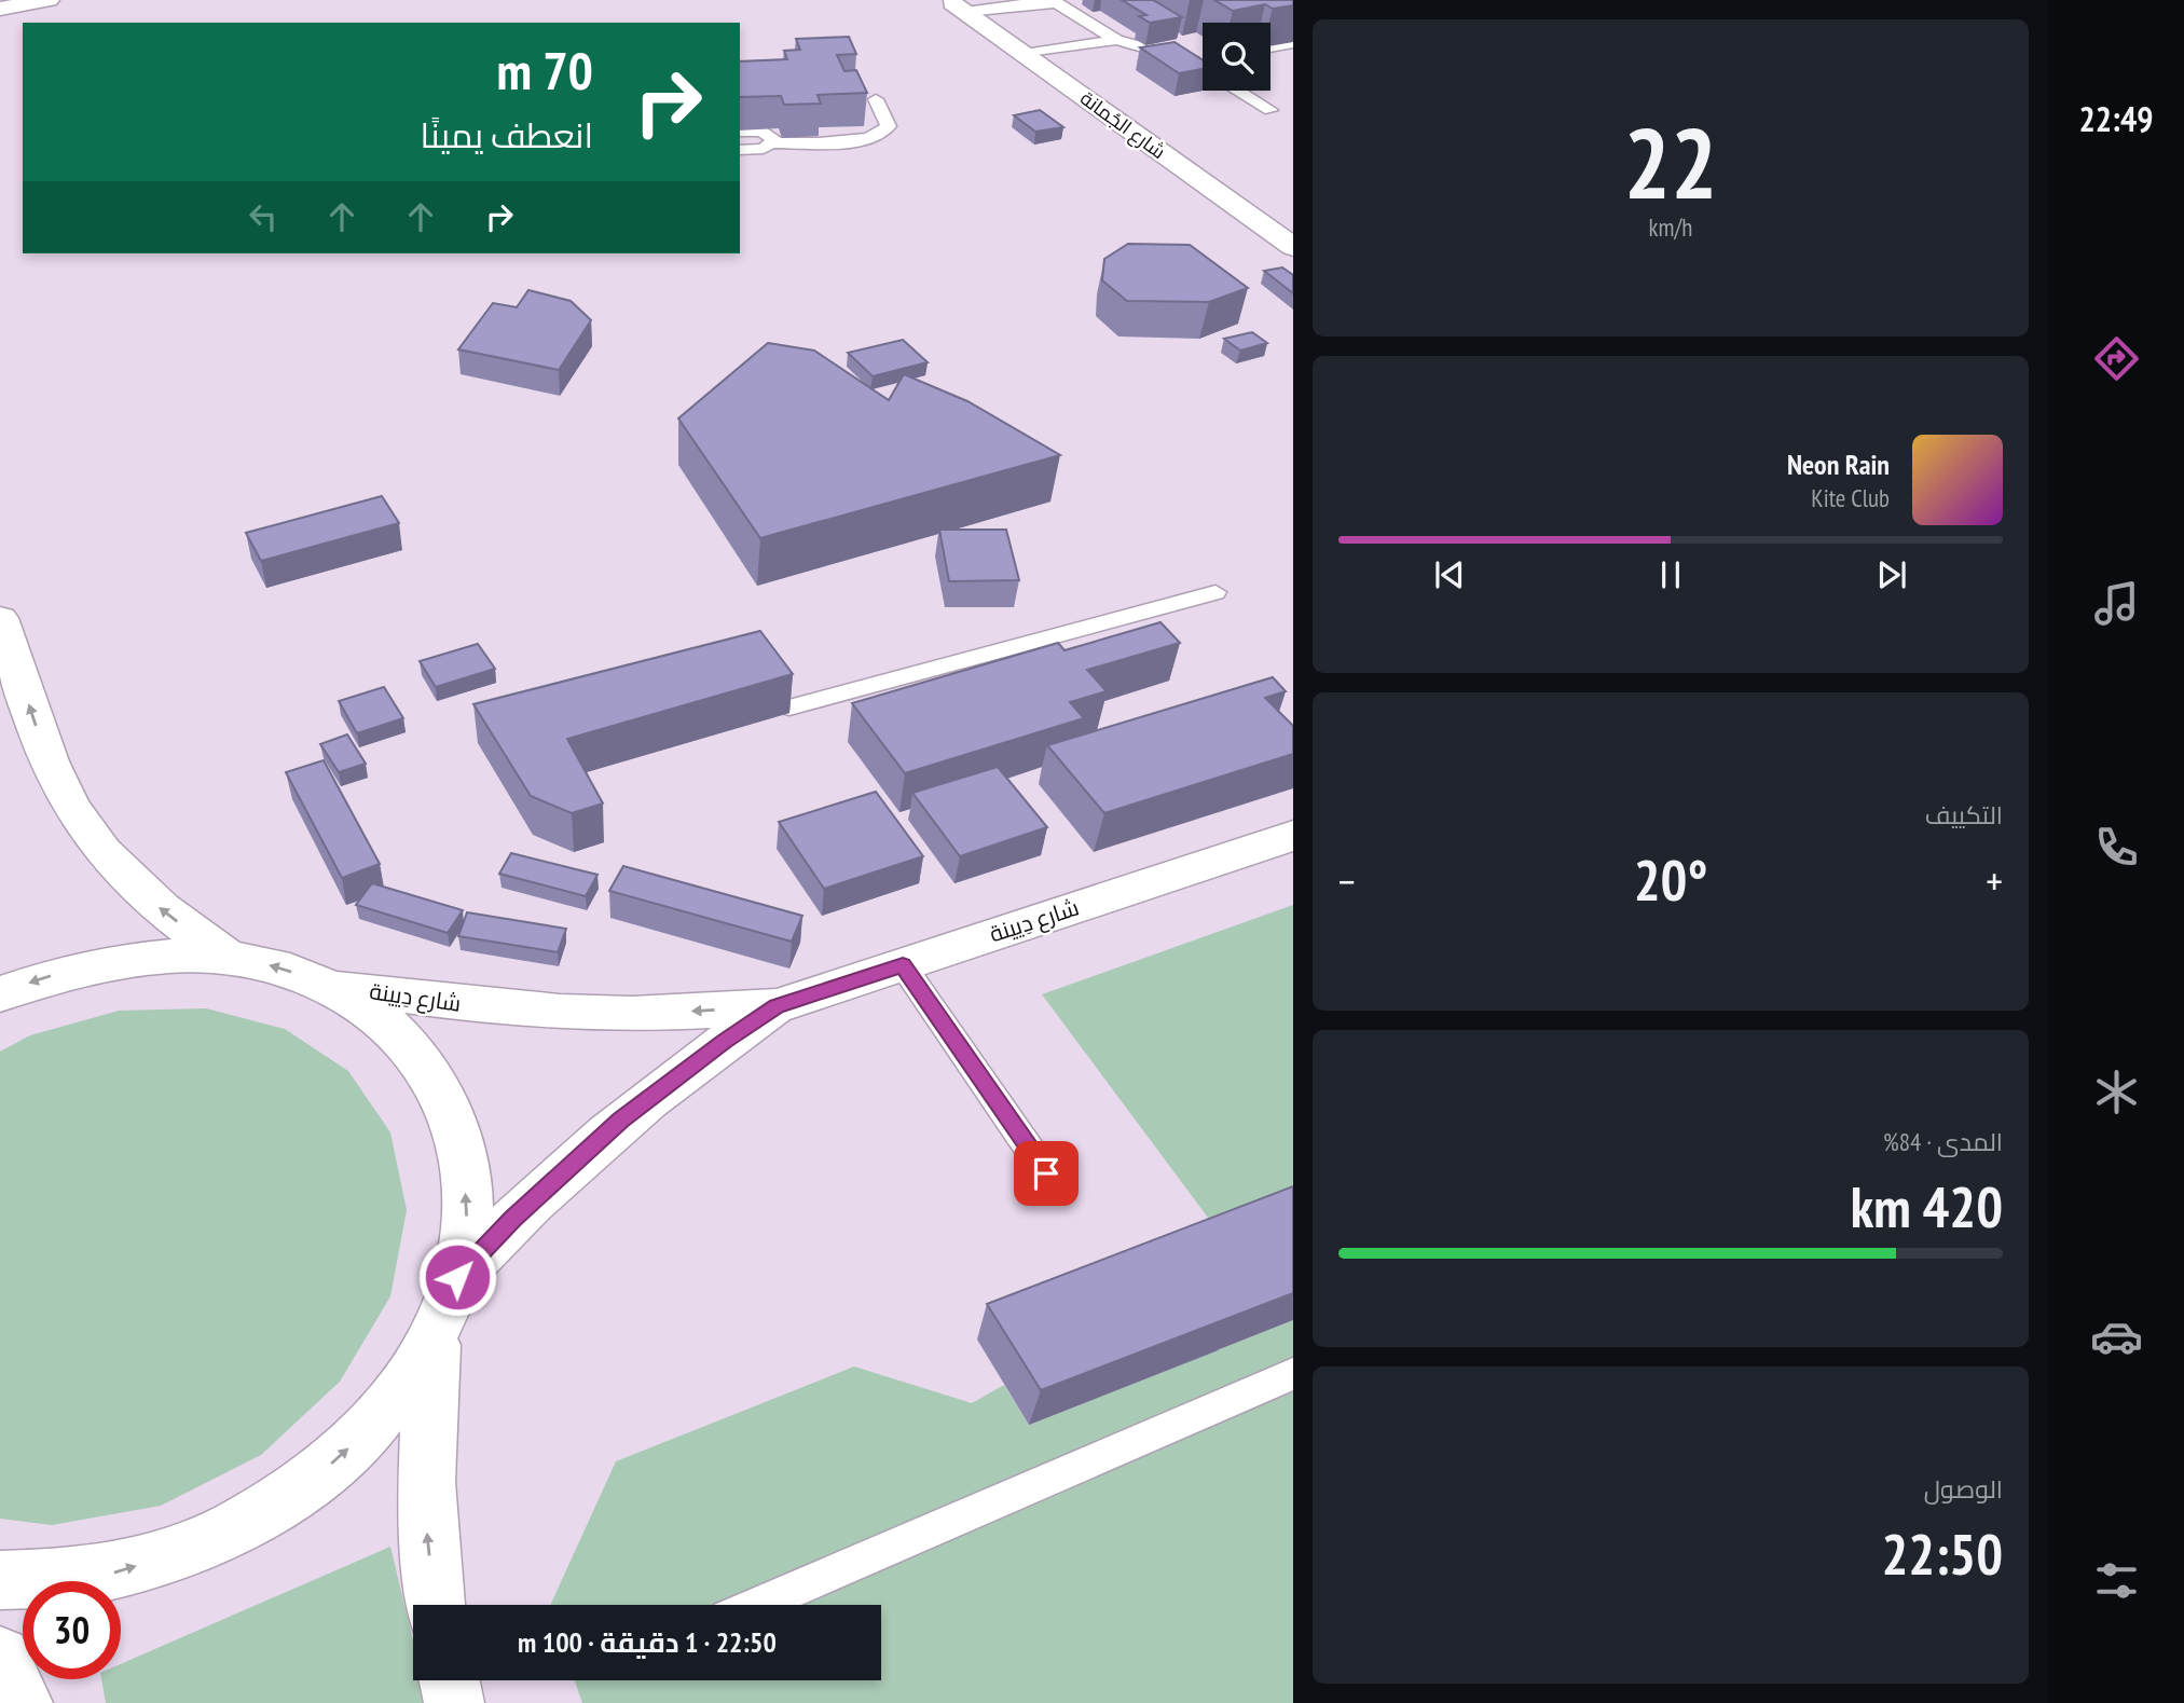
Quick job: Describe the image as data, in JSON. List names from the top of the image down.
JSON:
{
  "streets": {
    "street": ["شارع الجُمانة", "شارع دِيينة"]
  },
  "page": {
    "tabs": "22:49",
    "tile": [
      ["22", "km/h"],
      "التكييف",
      ["المدى · 84%", "420 km"],
      ["الوصول", "22:50"]
    ],
    "turn": ["70 m", "انعطف يمينًا"],
    "song": ["Neon Rain", "Kite Club"],
    "heat": ["−", "20°", "+"],
    "limit": "30",
    "trip": "22:50 · 1 دقيقة · 100 m"
  }
}
